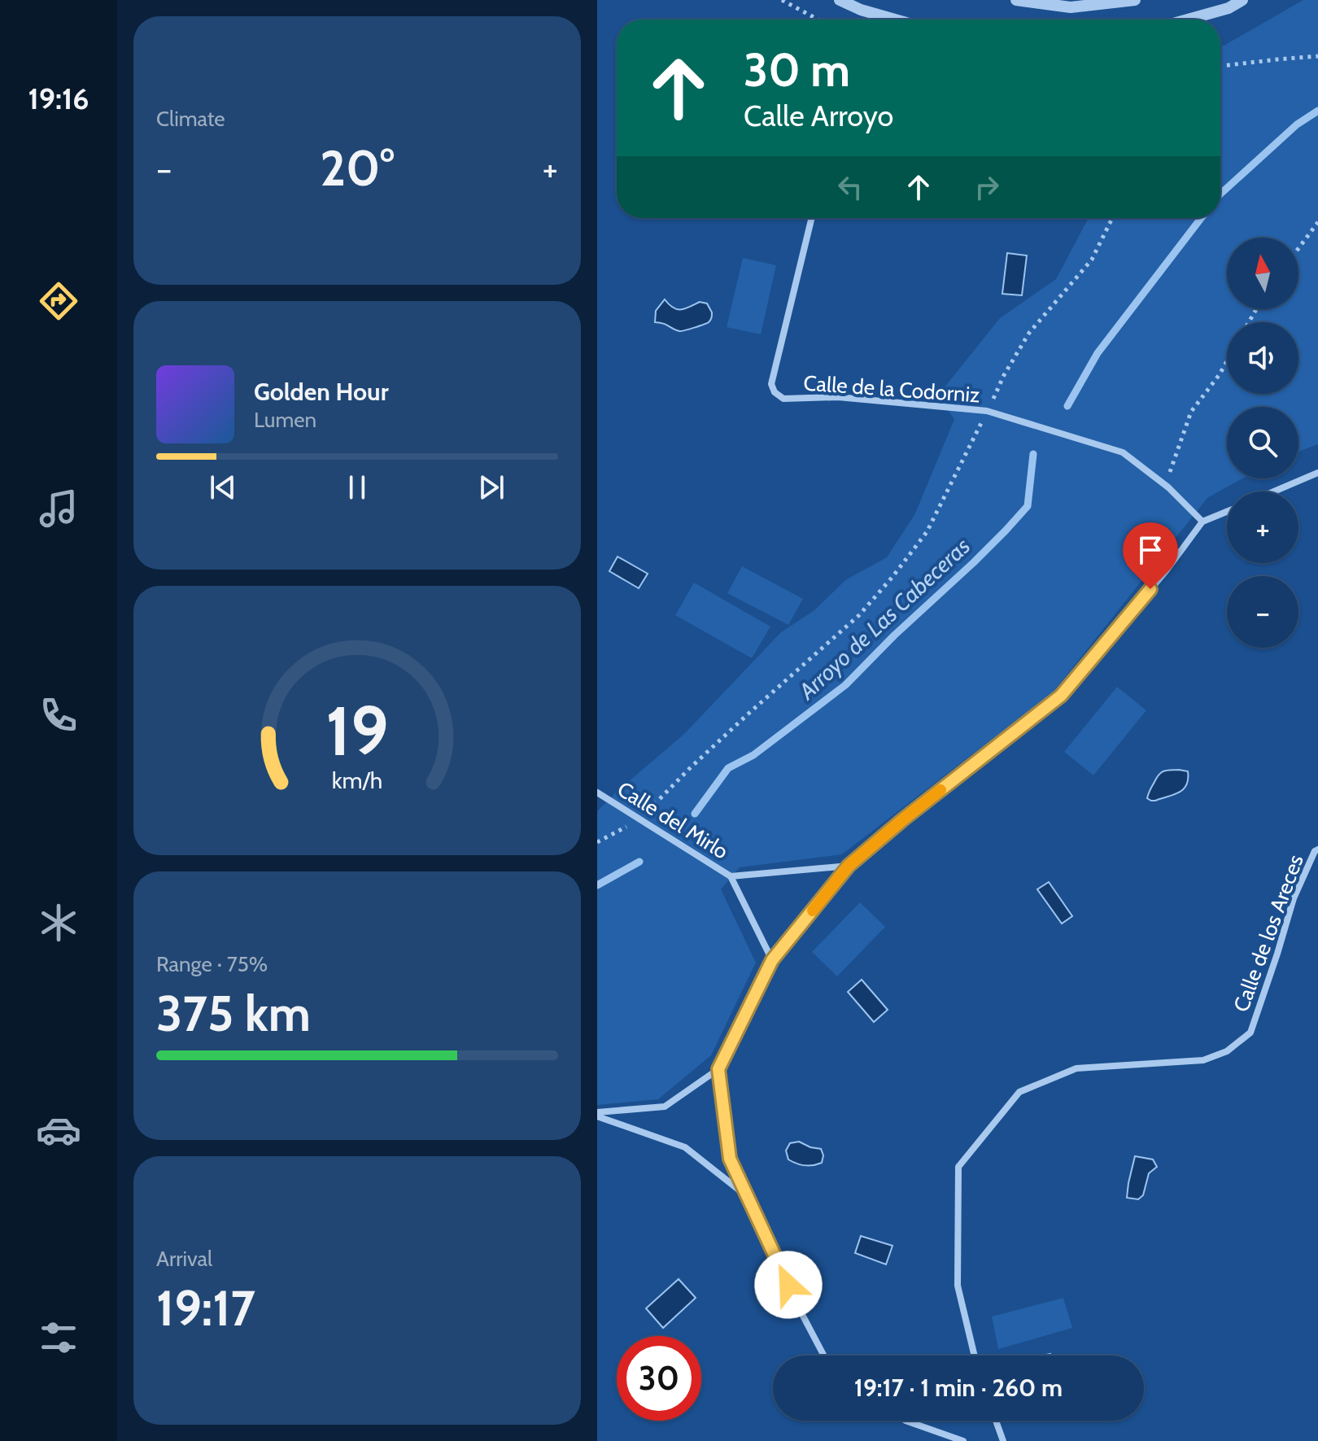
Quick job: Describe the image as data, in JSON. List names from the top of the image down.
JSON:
{
  "streets": {
    "street": ["Calle de la Codorniz", "Calle del Mirlo", "Calle de los Areces"]
  },
  "water": ["Arroyo de Las Cabeceras"],
  "north": "top",
  "page": {
    "tabs": "19:16",
    "tile": [
      "Climate",
      ["Range · 75%", "375 km"],
      ["Arrival", "19:17"]
    ],
    "turn": ["30 m", "Calle Arroyo"],
    "heat": ["−", "20°", "+"],
    "map_buttons": ["+", "−"],
    "song": ["Golden Hour", "Lumen"],
    "limit": "30",
    "trip": "19:17 · 1 min · 260 m",
    "gauge": ["19", "km/h"]
  }
}
